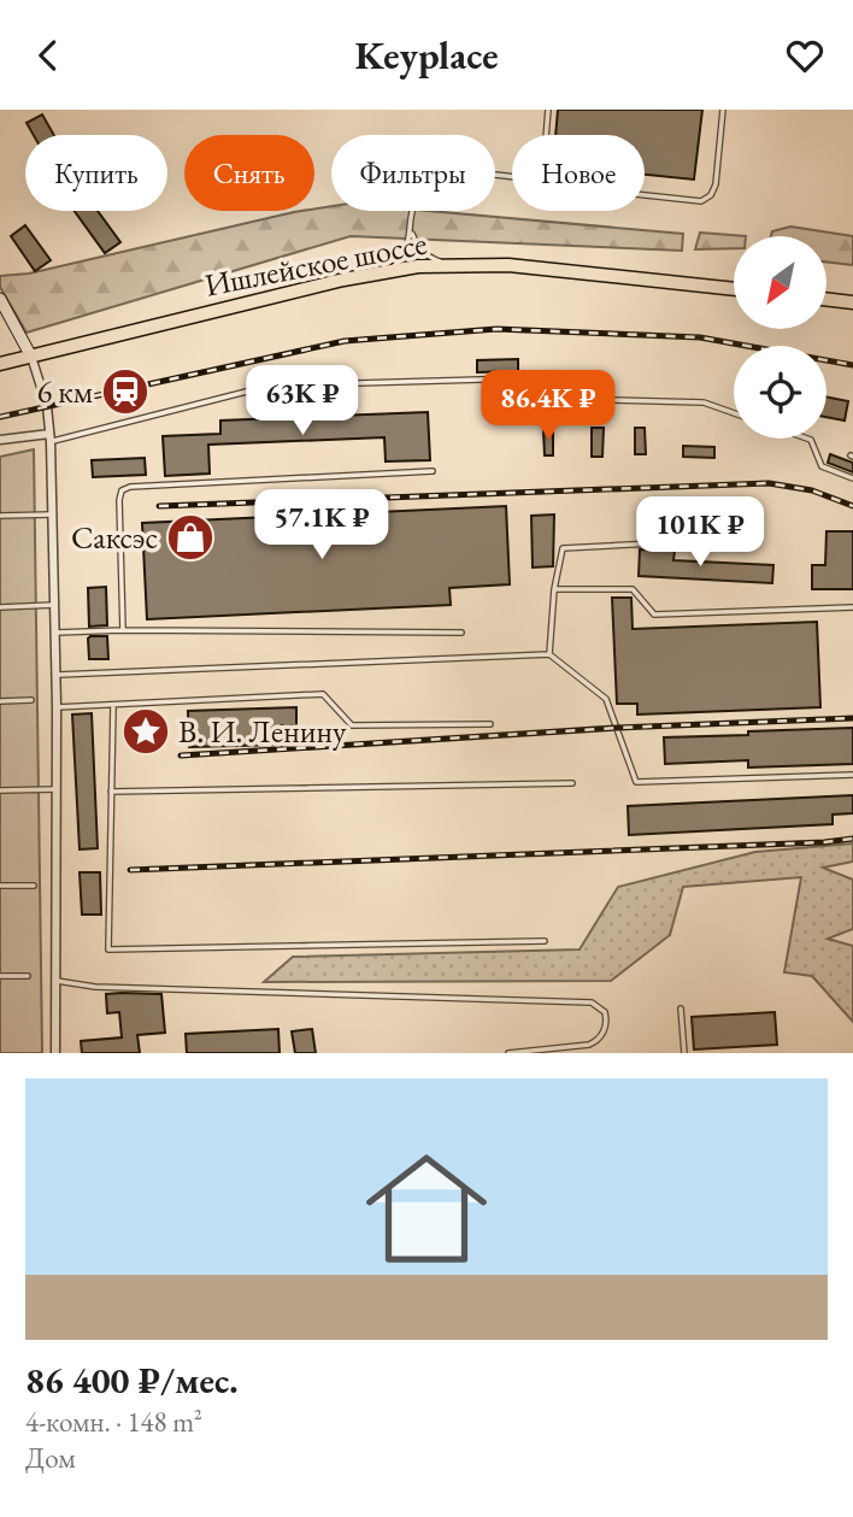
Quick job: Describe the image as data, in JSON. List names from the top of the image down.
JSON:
{
  "streets": {
    "main road": ["Ишлейское шоссе"]
  },
  "places": {
    "station": ["6 км"],
    "shop": ["Саксэс"],
    "place": ["В. И. Ленину"]
  },
  "north": "bottom left",
  "page": {
    "header": "Keyplace",
    "chip": [
      "Купить",
      "Снять",
      "Фильтры",
      "Новое"
    ],
    "price": [
      "63K ₽",
      "86.4K ₽",
      "57.1K ₽",
      "101K ₽"
    ],
    "list": [
      {
        "name": "86 400 ₽/мес.",
        "note": "4-комн. · 148 m² · Дом"
      }
    ]
  }
}
